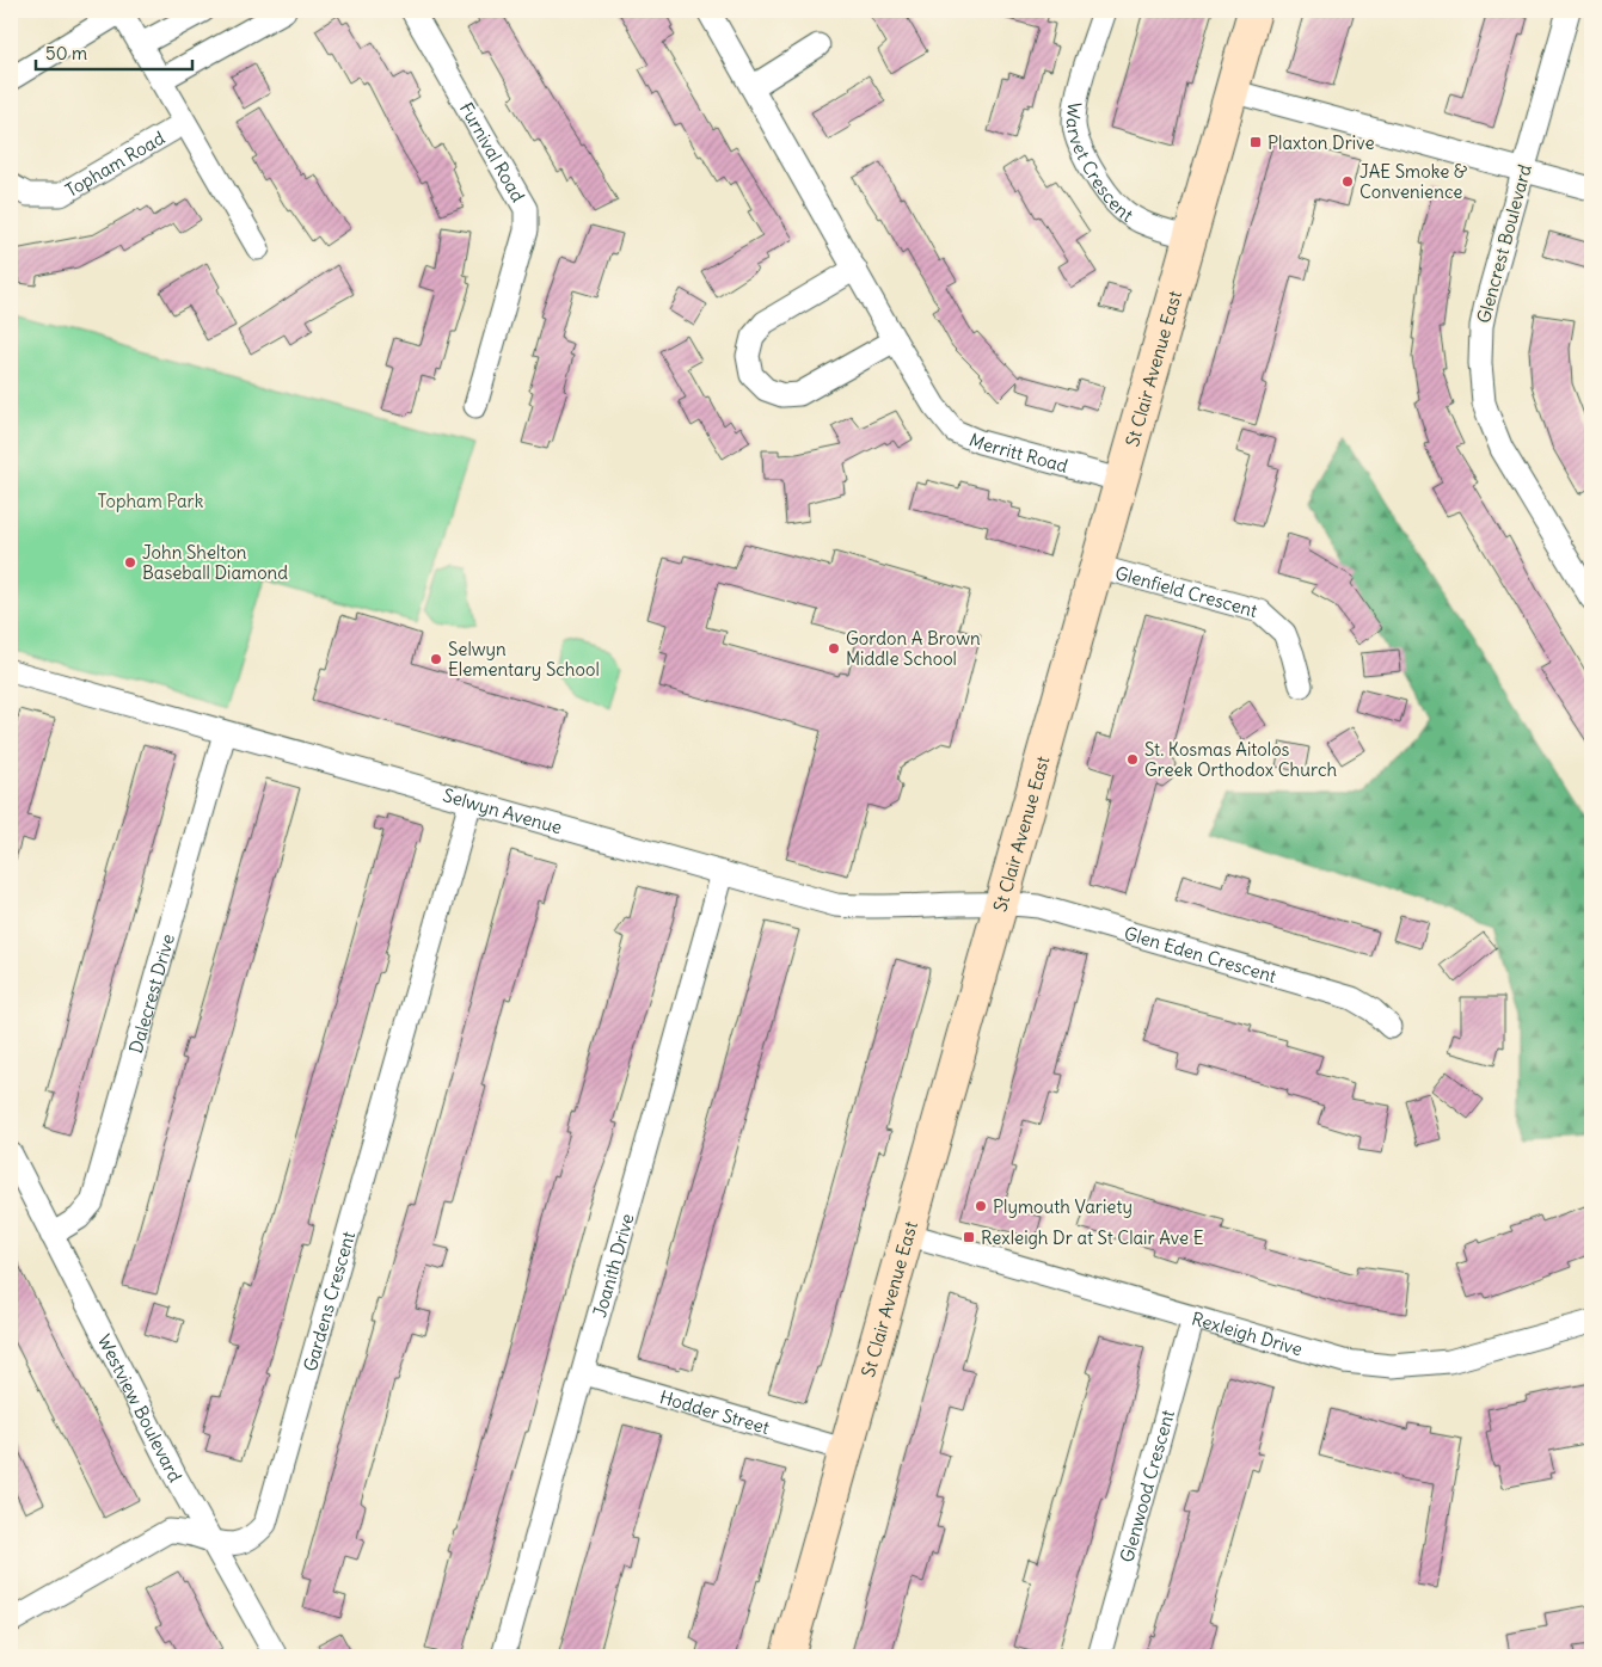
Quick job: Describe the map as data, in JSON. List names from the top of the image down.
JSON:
{
  "streets": {
    "main road": ["St Clair Avenue East"],
    "street": [
      "Furnival Road",
      "Warvet Crescent",
      "Topham Road",
      "Glencrest Boulevard",
      "Merritt Road",
      "Glenfield Crescent",
      "Selwyn Avenue",
      "Glen Eden Crescent",
      "Dalecrest Drive",
      "Joanith Drive",
      "Gardens Crescent",
      "Rexleigh Drive",
      "Westview Boulevard",
      "Hodder Street",
      "Glenwood Crescent"
    ]
  },
  "crossings": [
    ["Warvet Crescent", "St Clair Avenue East"],
    ["St Clair Avenue East", "Merritt Road"],
    ["St Clair Avenue East", "Glenfield Crescent"],
    ["St Clair Avenue East", "Selwyn Avenue"],
    ["St Clair Avenue East", "Glen Eden Crescent"],
    ["St Clair Avenue East", "Rexleigh Drive"],
    ["St Clair Avenue East", "Hodder Street"],
    ["Selwyn Avenue", "Glen Eden Crescent"],
    ["Selwyn Avenue", "Dalecrest Drive"],
    ["Selwyn Avenue", "Joanith Drive"],
    ["Selwyn Avenue", "Gardens Crescent"],
    ["Dalecrest Drive", "Westview Boulevard"],
    ["Joanith Drive", "Hodder Street"],
    ["Gardens Crescent", "Westview Boulevard"],
    ["Rexleigh Drive", "Glenwood Crescent"]
  ],
  "parks": ["Topham Park"],
  "places": {
    "transit": ["Plaxton Drive", "Rexleigh Dr at St Clair Ave E"],
    "other": [
      "JAE Smoke & Convenience",
      "John Shelton Baseball Diamond",
      "Gordon A Brown Middle School",
      "Selwyn Elementary School",
      "St. Kosmas Aitolos Greek Orthodox Church",
      "Plymouth Variety"
    ]
  },
  "scale_bar": "50 m"
}
